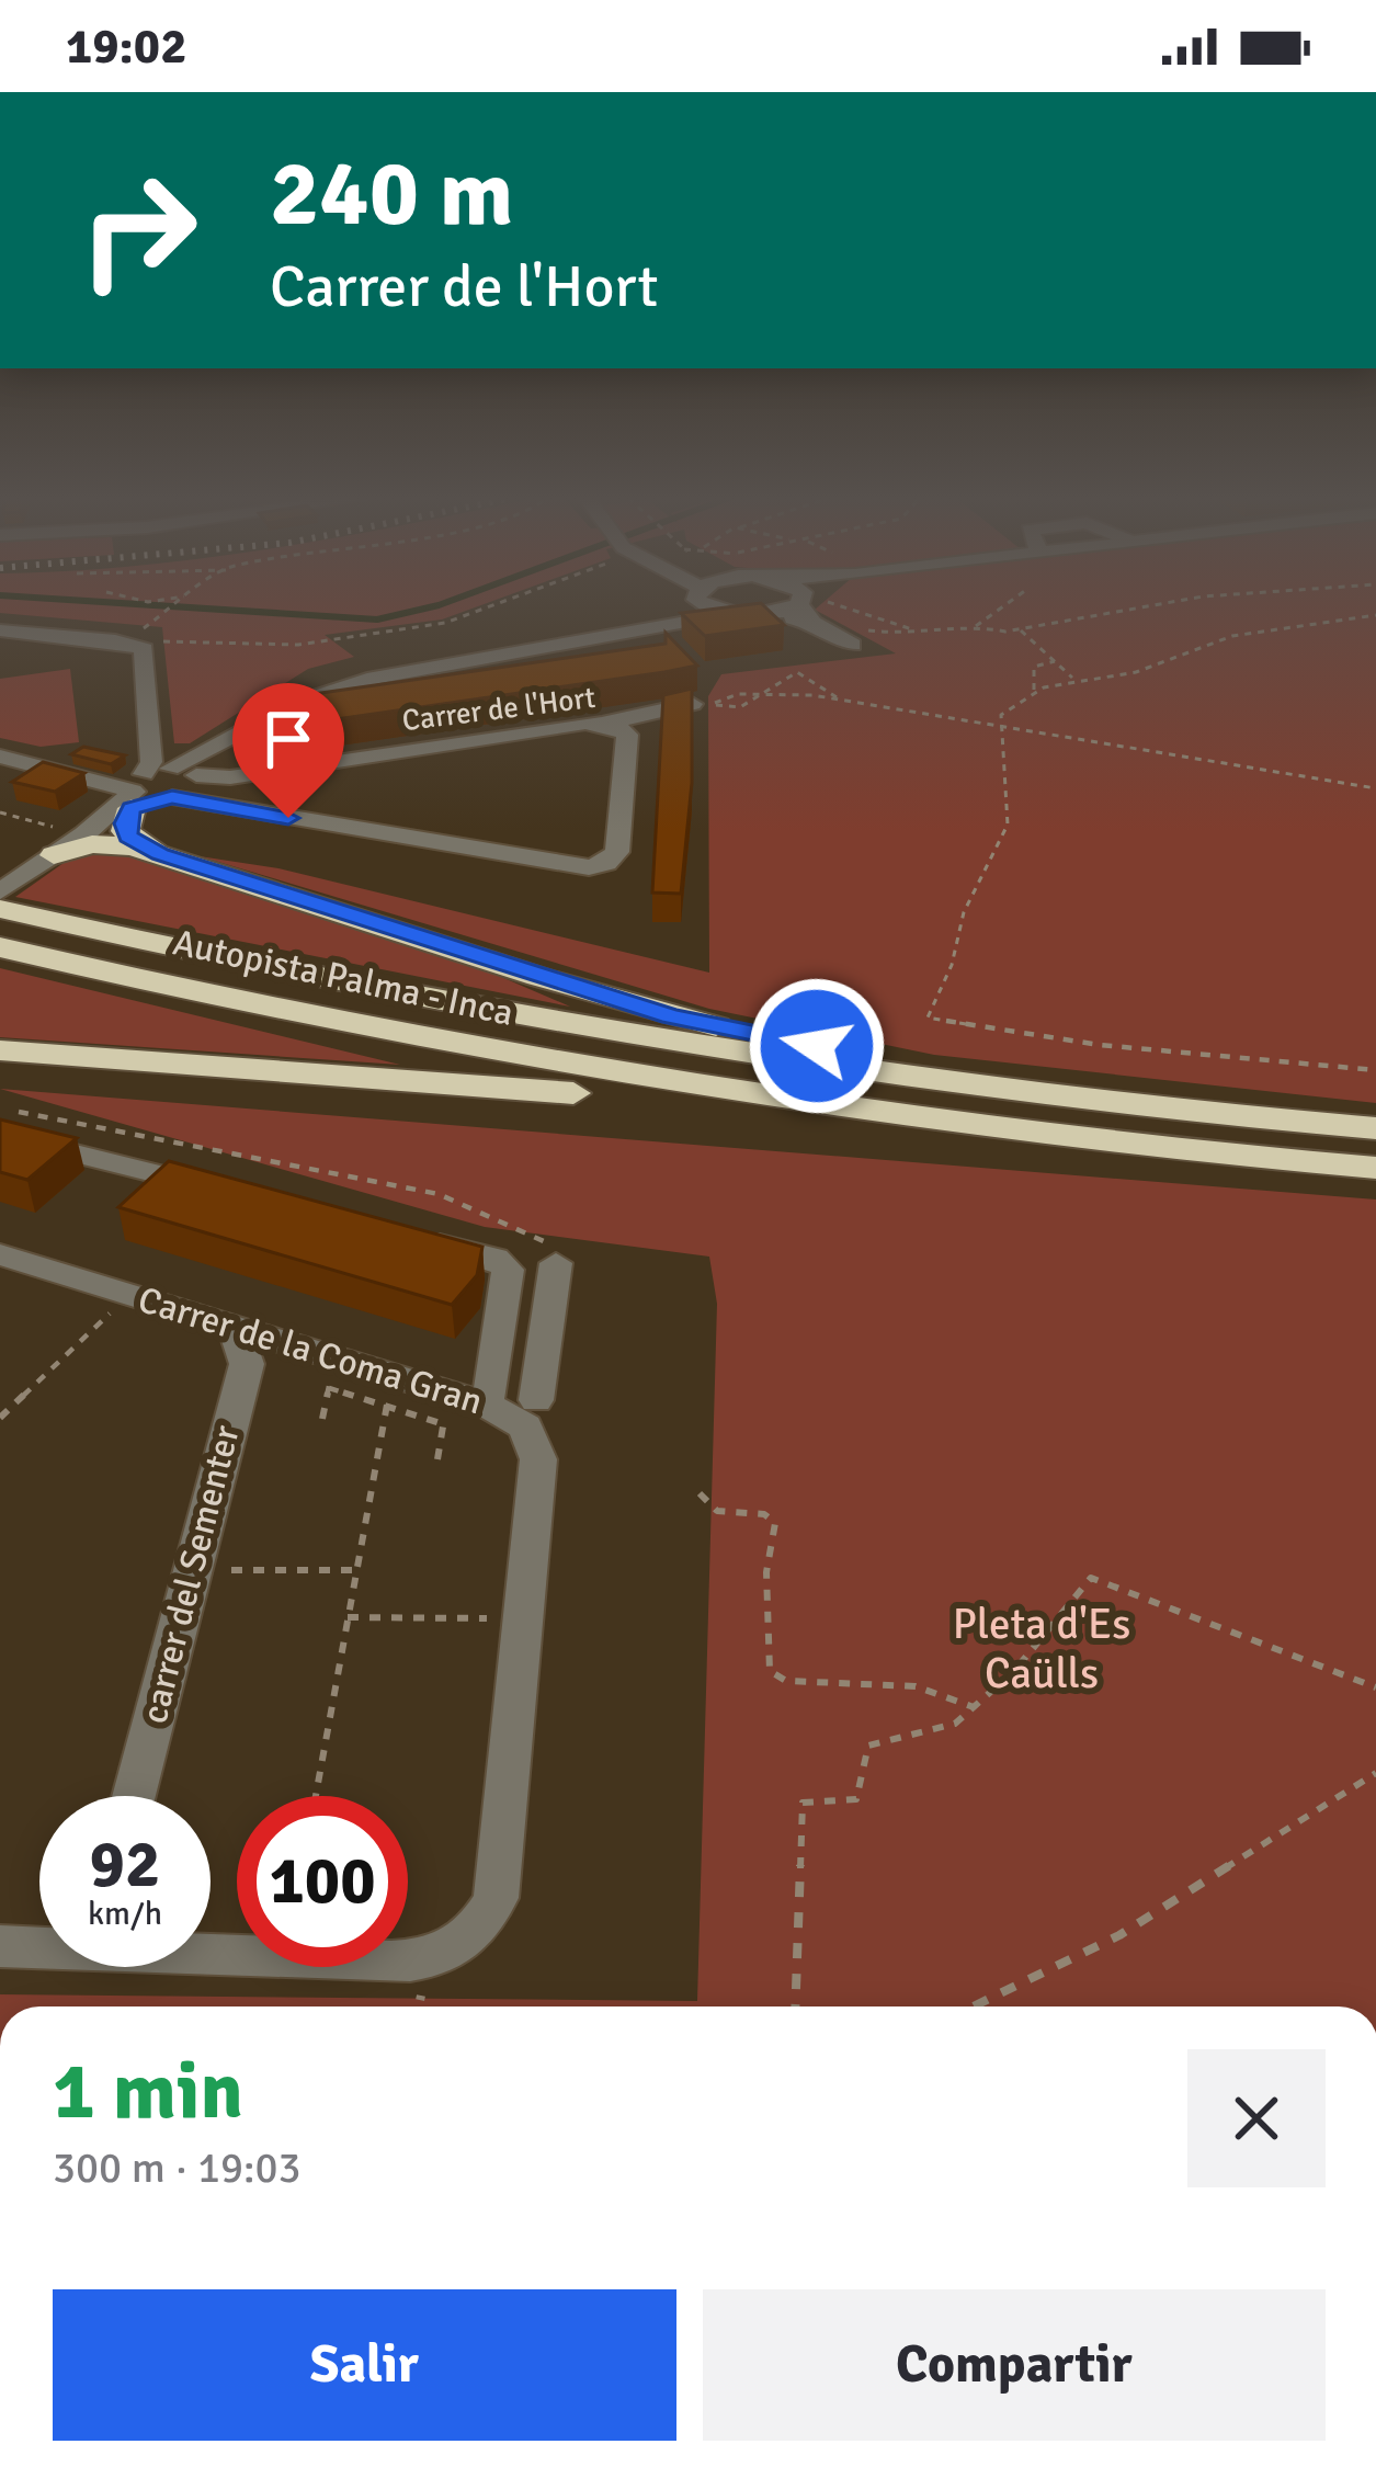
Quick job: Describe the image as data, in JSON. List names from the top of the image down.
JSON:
{
  "streets": {
    "highway": ["Autopista Palma - Inca"],
    "street": ["Carrer de l'Hort", "Carrer de la Coma Gran", "carrer del Sementer"]
  },
  "crossings": [
    ["Carrer de la Coma Gran", "carrer del Sementer"]
  ],
  "parks": ["Pleta d'Es Caülls"],
  "page": {
    "status": "19:02",
    "turn": ["240 m", "Carrer de l'Hort"],
    "speed": "92 km/h",
    "limit": "100",
    "heading": ["1 min", "300 m · 19:03"],
    "buttons": ["Salir", "Compartir"]
  }
}
